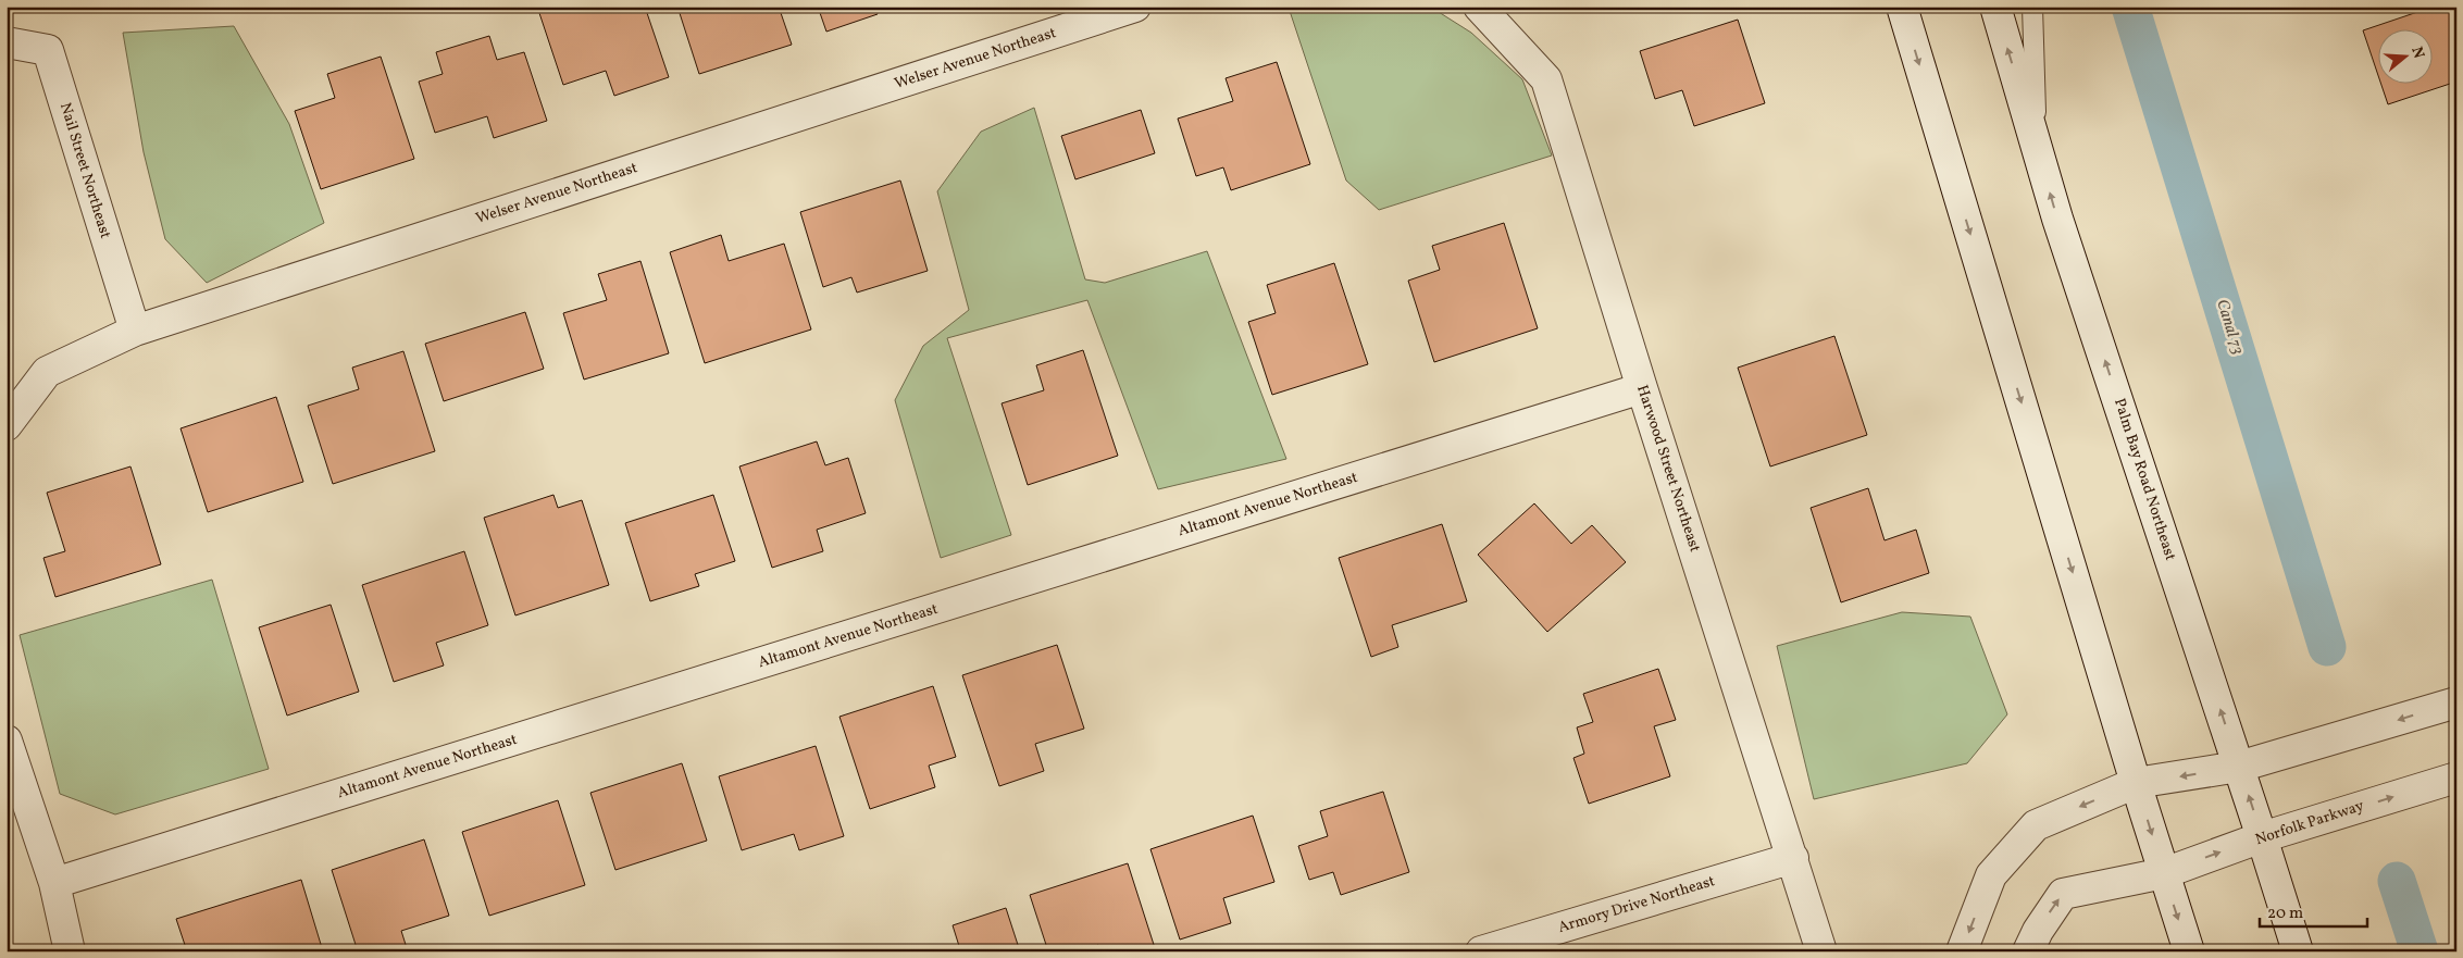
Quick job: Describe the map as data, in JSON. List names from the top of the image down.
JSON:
{
  "streets": {
    "street": [
      "Welser Avenue Northeast",
      "Nail Street Northeast",
      "Harwood Street Northeast",
      "Palm Bay Road Northeast",
      "Altamont Avenue Northeast",
      "Norfolk Parkway",
      "Armory Drive Northeast"
    ]
  },
  "crossings": [
    ["Welser Avenue Northeast", "Nail Street Northeast"],
    ["Harwood Street Northeast", "Altamont Avenue Northeast"],
    ["Harwood Street Northeast", "Armory Drive Northeast"],
    ["Palm Bay Road Northeast", "Norfolk Parkway"]
  ],
  "water": ["Canal 73"],
  "scale_bar": "20 m",
  "north": "right"
}
